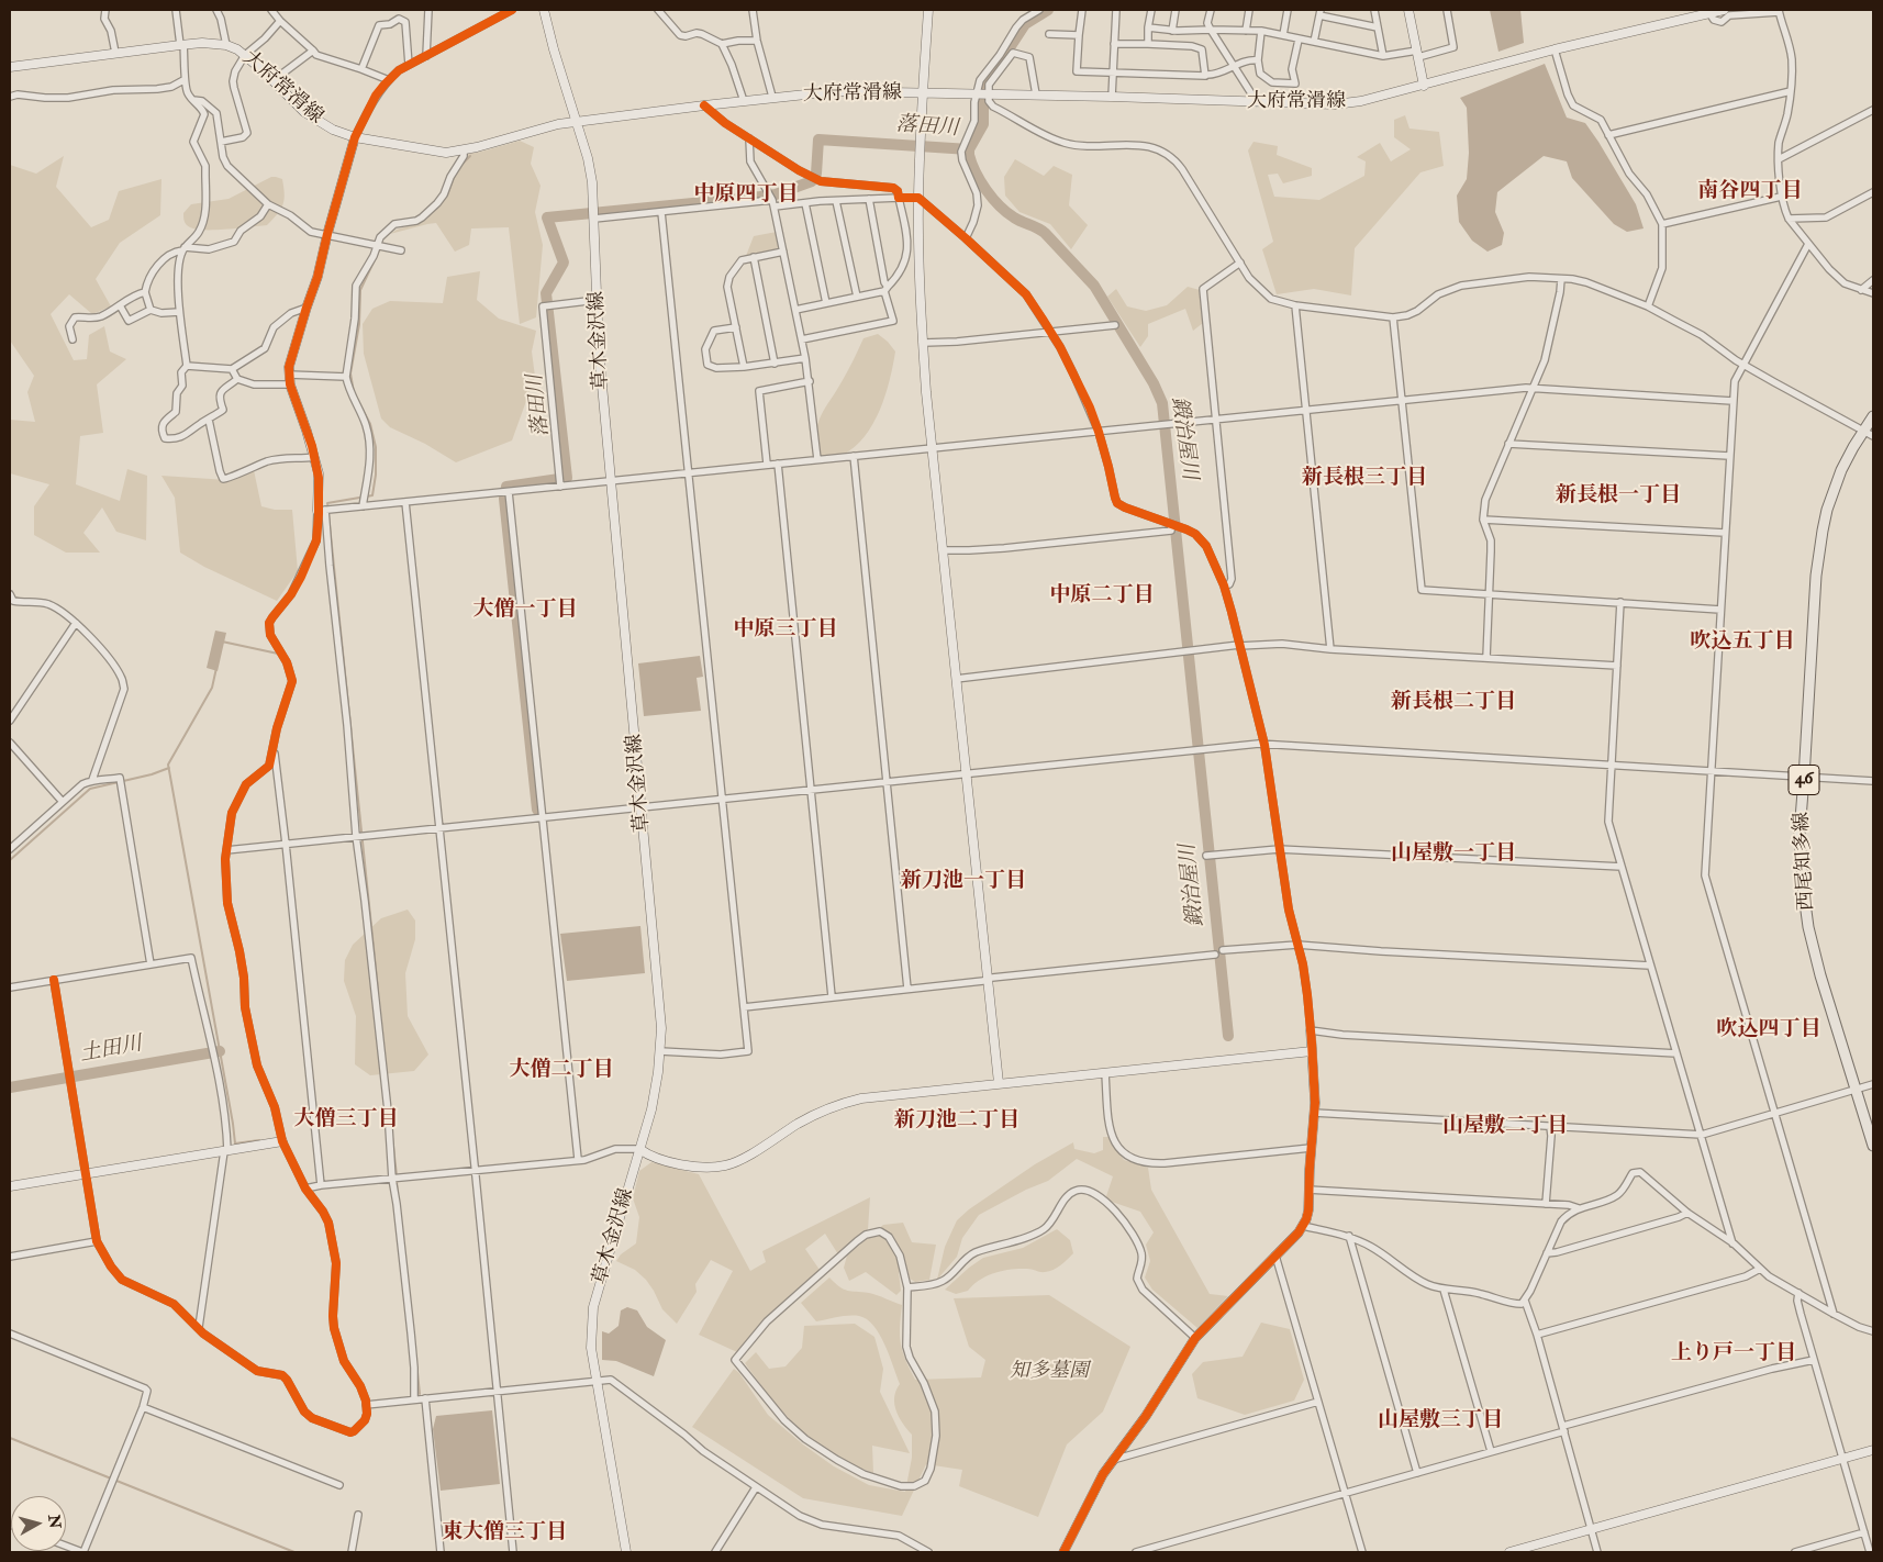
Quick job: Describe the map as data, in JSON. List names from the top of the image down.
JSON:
{
  "streets": {
    "main road": ["46", "西尾知多線"],
    "street": ["大府常滑線", "草木金沢線"]
  },
  "crossings": [
    ["大府常滑線", "草木金沢線"]
  ],
  "districts": [
    "南谷四丁目",
    "中原四丁目",
    "新長根三丁目",
    "新長根一丁目",
    "中原二丁目",
    "大僧一丁目",
    "中原三丁目",
    "吹込五丁目",
    "新長根二丁目",
    "山屋敷一丁目",
    "新刀池一丁目",
    "吹込四丁目",
    "大僧二丁目",
    "大僧三丁目",
    "新刀池二丁目",
    "山屋敷二丁目",
    "上り戸一丁目",
    "山屋敷三丁目",
    "東大僧三丁目"
  ],
  "water": ["落田川", "鍛治屋川", "土田川"],
  "parks": ["知多墓園"],
  "north": "right"
}
